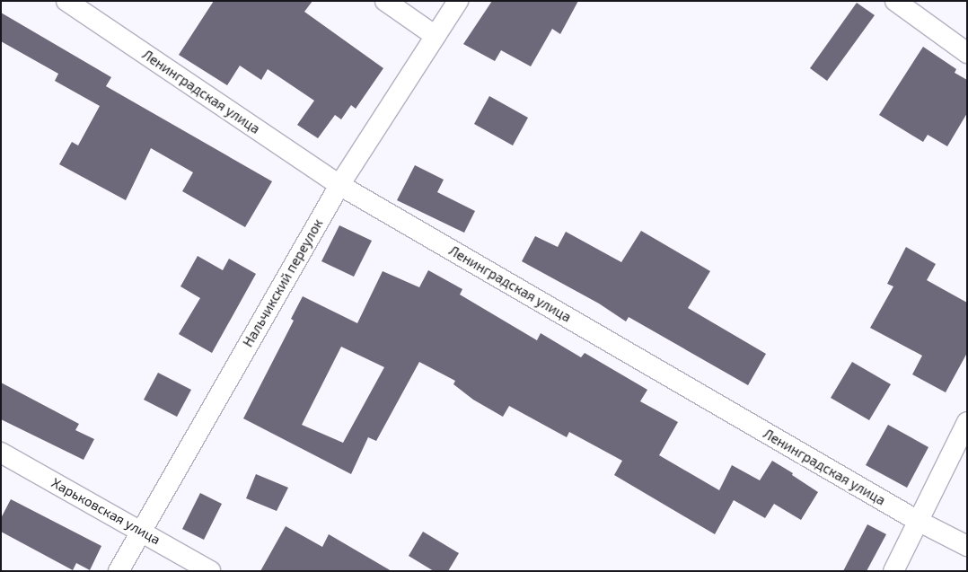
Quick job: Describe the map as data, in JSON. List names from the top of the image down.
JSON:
{
  "streets": {
    "street": ["Ленинградская улица", "Нальчикский переулок", "Харьковская улица"]
  },
  "crossings": [
    ["Ленинградская улица", "Нальчикский переулок"],
    ["Нальчикский переулок", "Харьковская улица"]
  ]
}
